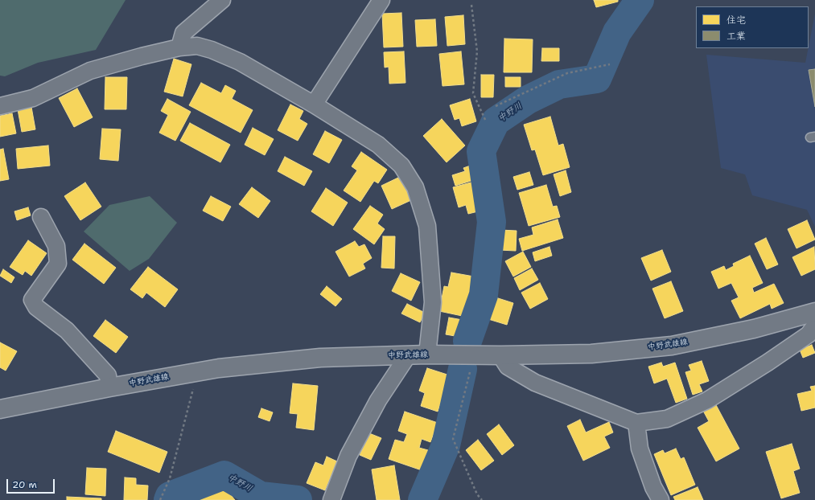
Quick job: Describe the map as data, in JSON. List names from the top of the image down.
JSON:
{
  "streets": {
    "main road": ["中野武雄線"]
  },
  "water": ["中野川"],
  "legend": ["住宅", "工業"],
  "scale_bar": "20 m"
}
